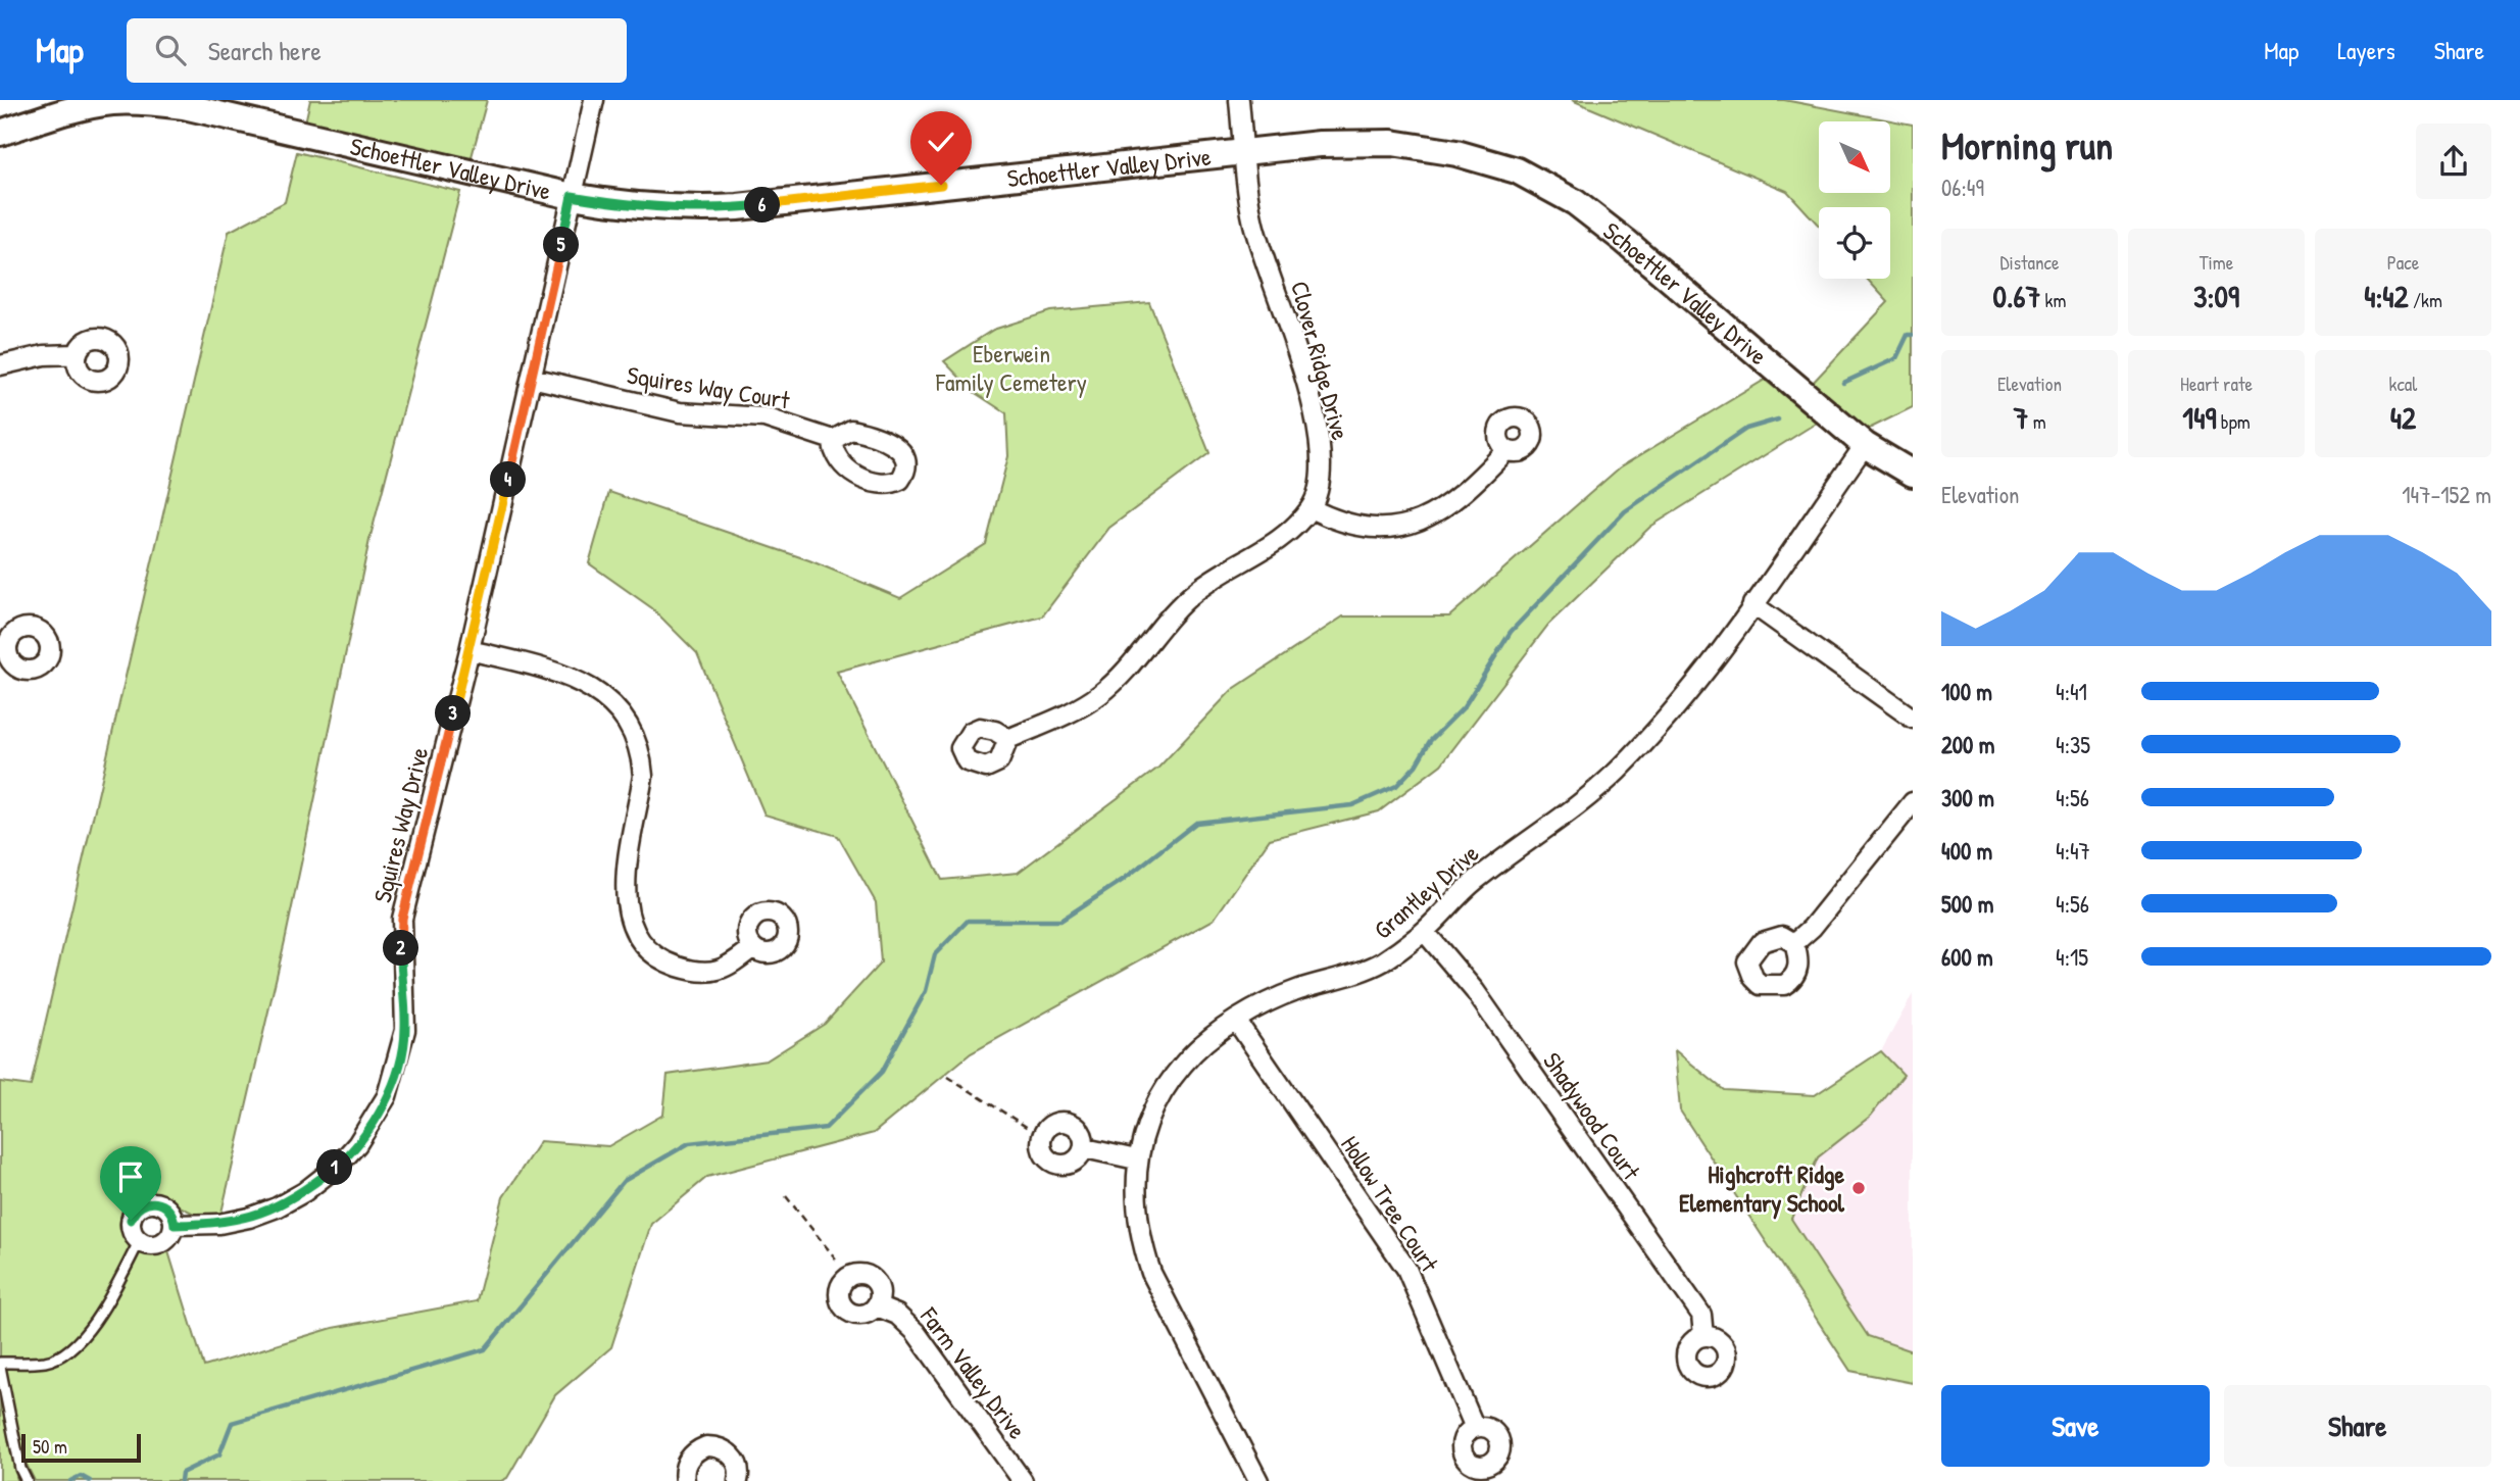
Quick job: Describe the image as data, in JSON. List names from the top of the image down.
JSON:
{
  "streets": {
    "street": [
      "Schoettler Valley Drive",
      "Clover Ridge Drive",
      "Squires Way Court",
      "Squires Way Drive",
      "Grantley Drive",
      "Shadywood Court",
      "Hollow Tree Court",
      "Farm Valley Drive"
    ]
  },
  "crossings": [
    ["Schoettler Valley Drive", "Clover Ridge Drive"],
    ["Schoettler Valley Drive", "Squires Way Drive"],
    ["Schoettler Valley Drive", "Grantley Drive"],
    ["Squires Way Court", "Squires Way Drive"],
    ["Grantley Drive", "Shadywood Court"],
    ["Grantley Drive", "Hollow Tree Court"]
  ],
  "parks": ["Eberwein Family Cemetery"],
  "places": ["Highcroft Ridge Elementary School"],
  "scale_bar": "50 m",
  "north": "bottom right",
  "page": {
    "header": "Map",
    "search": "Search here",
    "nav": ["Map", "Layers", "Share"],
    "heading": ["Morning run", "06:49"],
    "pins": [
      "6",
      "5",
      "4",
      "3",
      "2",
      "1"
    ],
    "stats": [
      ["Distance", "0.67 km"],
      ["Time", "3:09"],
      ["Pace", "4:42 /km"],
      ["Elevation", "7 m"],
      ["Heart rate", "149 bpm"],
      ["kcal", "42"]
    ],
    "chart": ["Elevation", "147–152 m"],
    "list": [
      {
        "name": "100 m",
        "note": "4:41"
      },
      {
        "name": "200 m",
        "note": "4:35"
      },
      {
        "name": "300 m",
        "note": "4:56"
      },
      {
        "name": "400 m",
        "note": "4:47"
      },
      {
        "name": "500 m",
        "note": "4:56"
      },
      {
        "name": "600 m",
        "note": "4:15"
      }
    ],
    "buttons": ["Save", "Share"],
    "scale": "50 m"
  }
}
